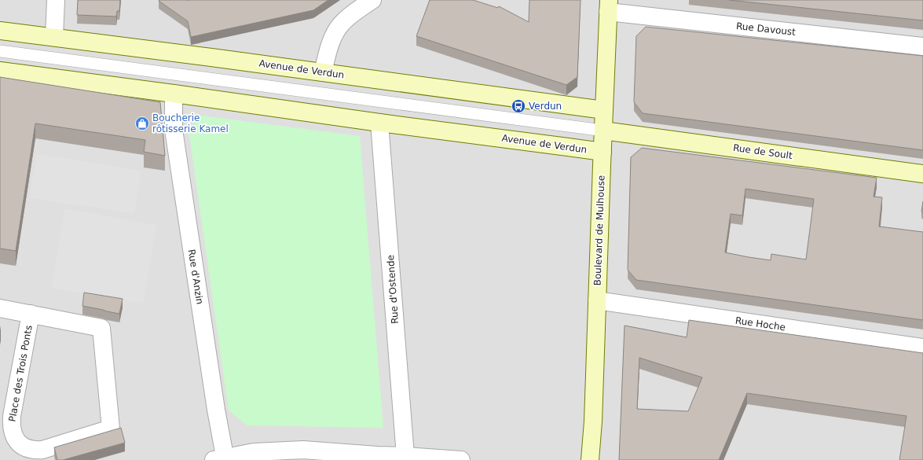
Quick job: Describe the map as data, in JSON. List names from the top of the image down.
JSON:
{
  "streets": {
    "street": [
      "Rue Davoust",
      "Avenue de Verdun",
      "Rue de Soult",
      "Boulevard de Mulhouse",
      "Rue d'Anzin",
      "Rue d'Ostende",
      "Rue Hoche",
      "Place des Trois Ponts"
    ]
  },
  "crossings": [
    ["Rue Davoust", "Boulevard de Mulhouse"],
    ["Avenue de Verdun", "Boulevard de Mulhouse"],
    ["Avenue de Verdun", "Rue d'Anzin"],
    ["Avenue de Verdun", "Rue d'Ostende"],
    ["Rue de Soult", "Boulevard de Mulhouse"],
    ["Boulevard de Mulhouse", "Rue Hoche"]
  ],
  "places": {
    "bus stop": ["Verdun"],
    "shop": ["Boucherie rôtisserie Kamel"]
  }
}
